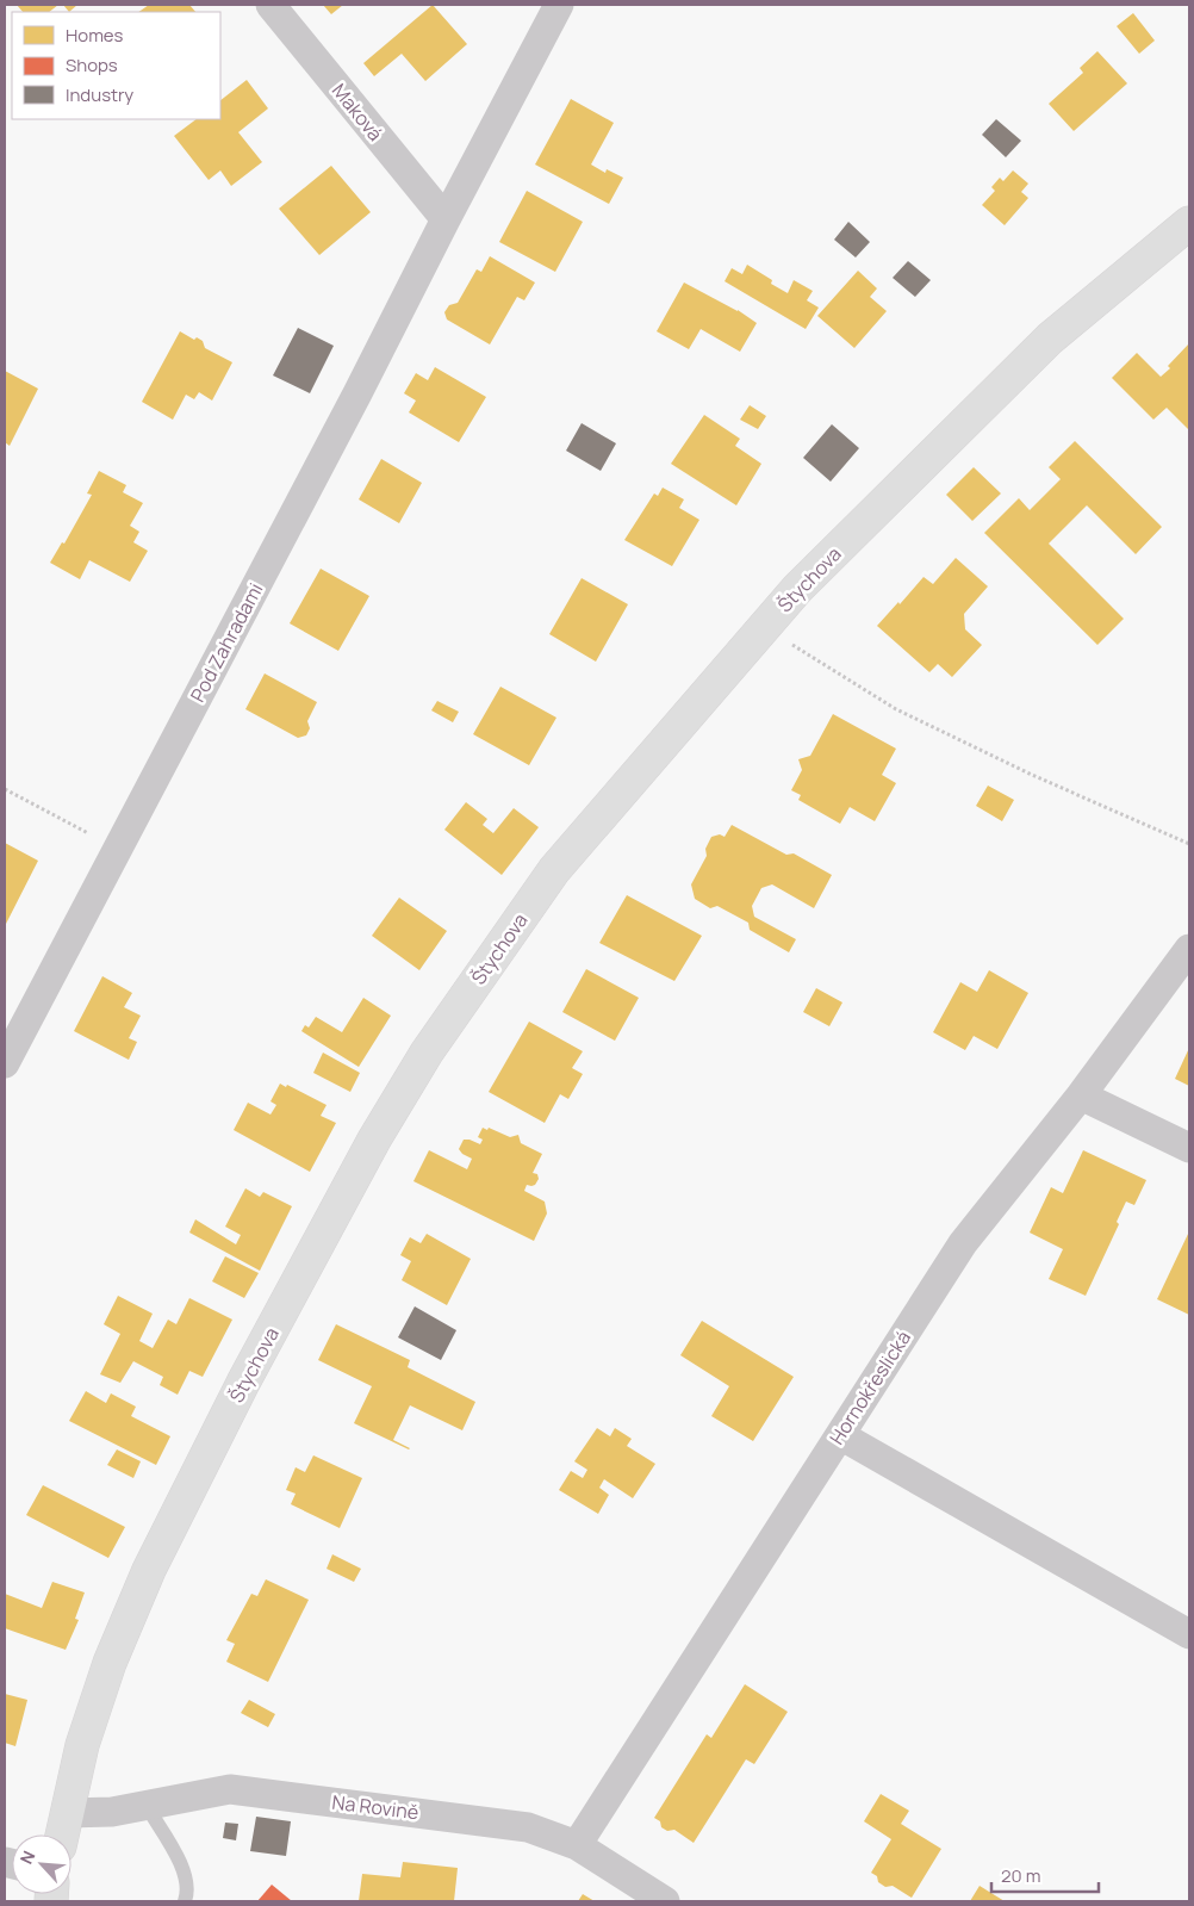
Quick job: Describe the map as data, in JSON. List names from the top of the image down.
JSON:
{
  "streets": {
    "street": [
      "Maková",
      "Štychova",
      "Pod Zahradami",
      "Hornokřeslická",
      "Na Rovině"
    ]
  },
  "crossings": [
    ["Maková", "Pod Zahradami"],
    ["Štychova", "Na Rovině"],
    ["Hornokřeslická", "Na Rovině"]
  ],
  "legend": ["Homes", "Shops", "Industry"],
  "scale_bar": "20 m",
  "north": "top left"
}
